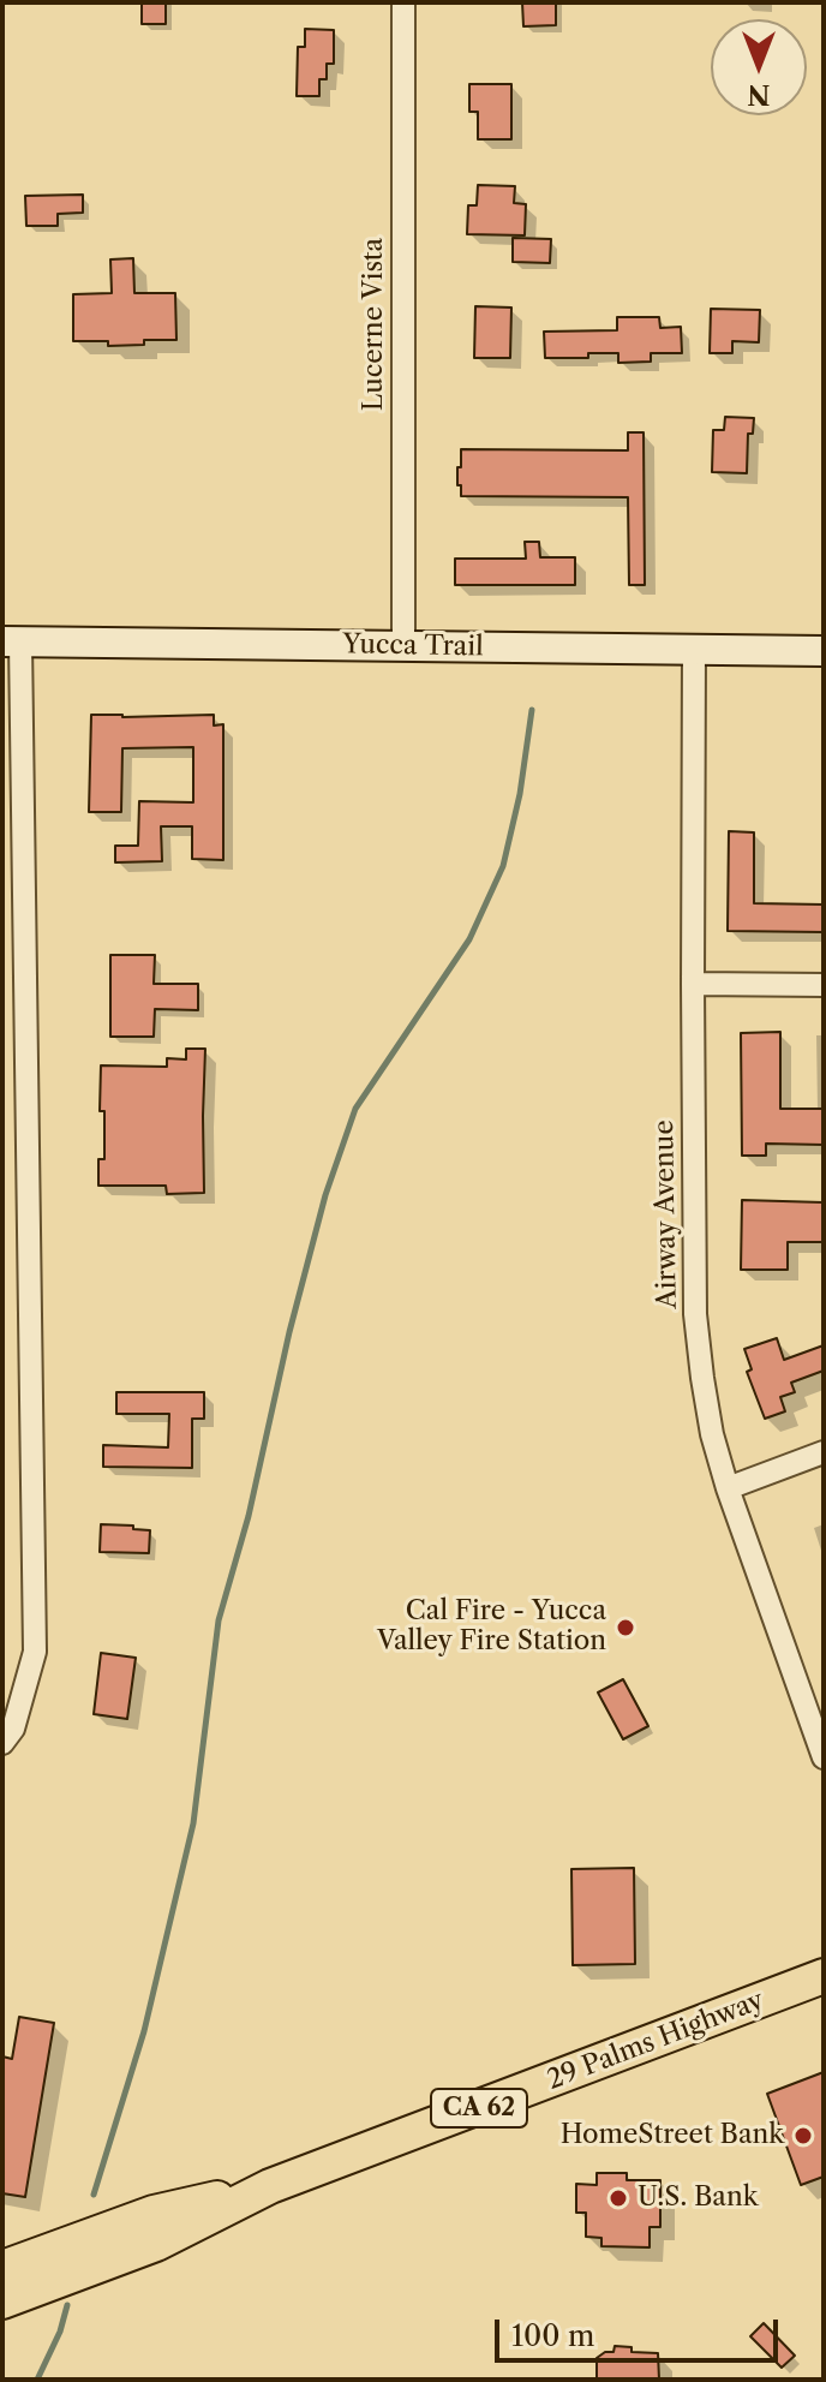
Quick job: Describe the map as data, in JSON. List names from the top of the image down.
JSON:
{
  "streets": {
    "main road": ["Yucca Trail", "29 Palms Highway", "CA 62"],
    "street": ["Lucerne Vista", "Airway Avenue"]
  },
  "crossings": [
    ["Lucerne Vista", "Yucca Trail"],
    ["Yucca Trail", "Airway Avenue"]
  ],
  "places": ["Cal Fire - Yucca Valley Fire Station", "HomeStreet Bank", "U.S. Bank"],
  "scale_bar": "100 m",
  "north": "bottom"
}
